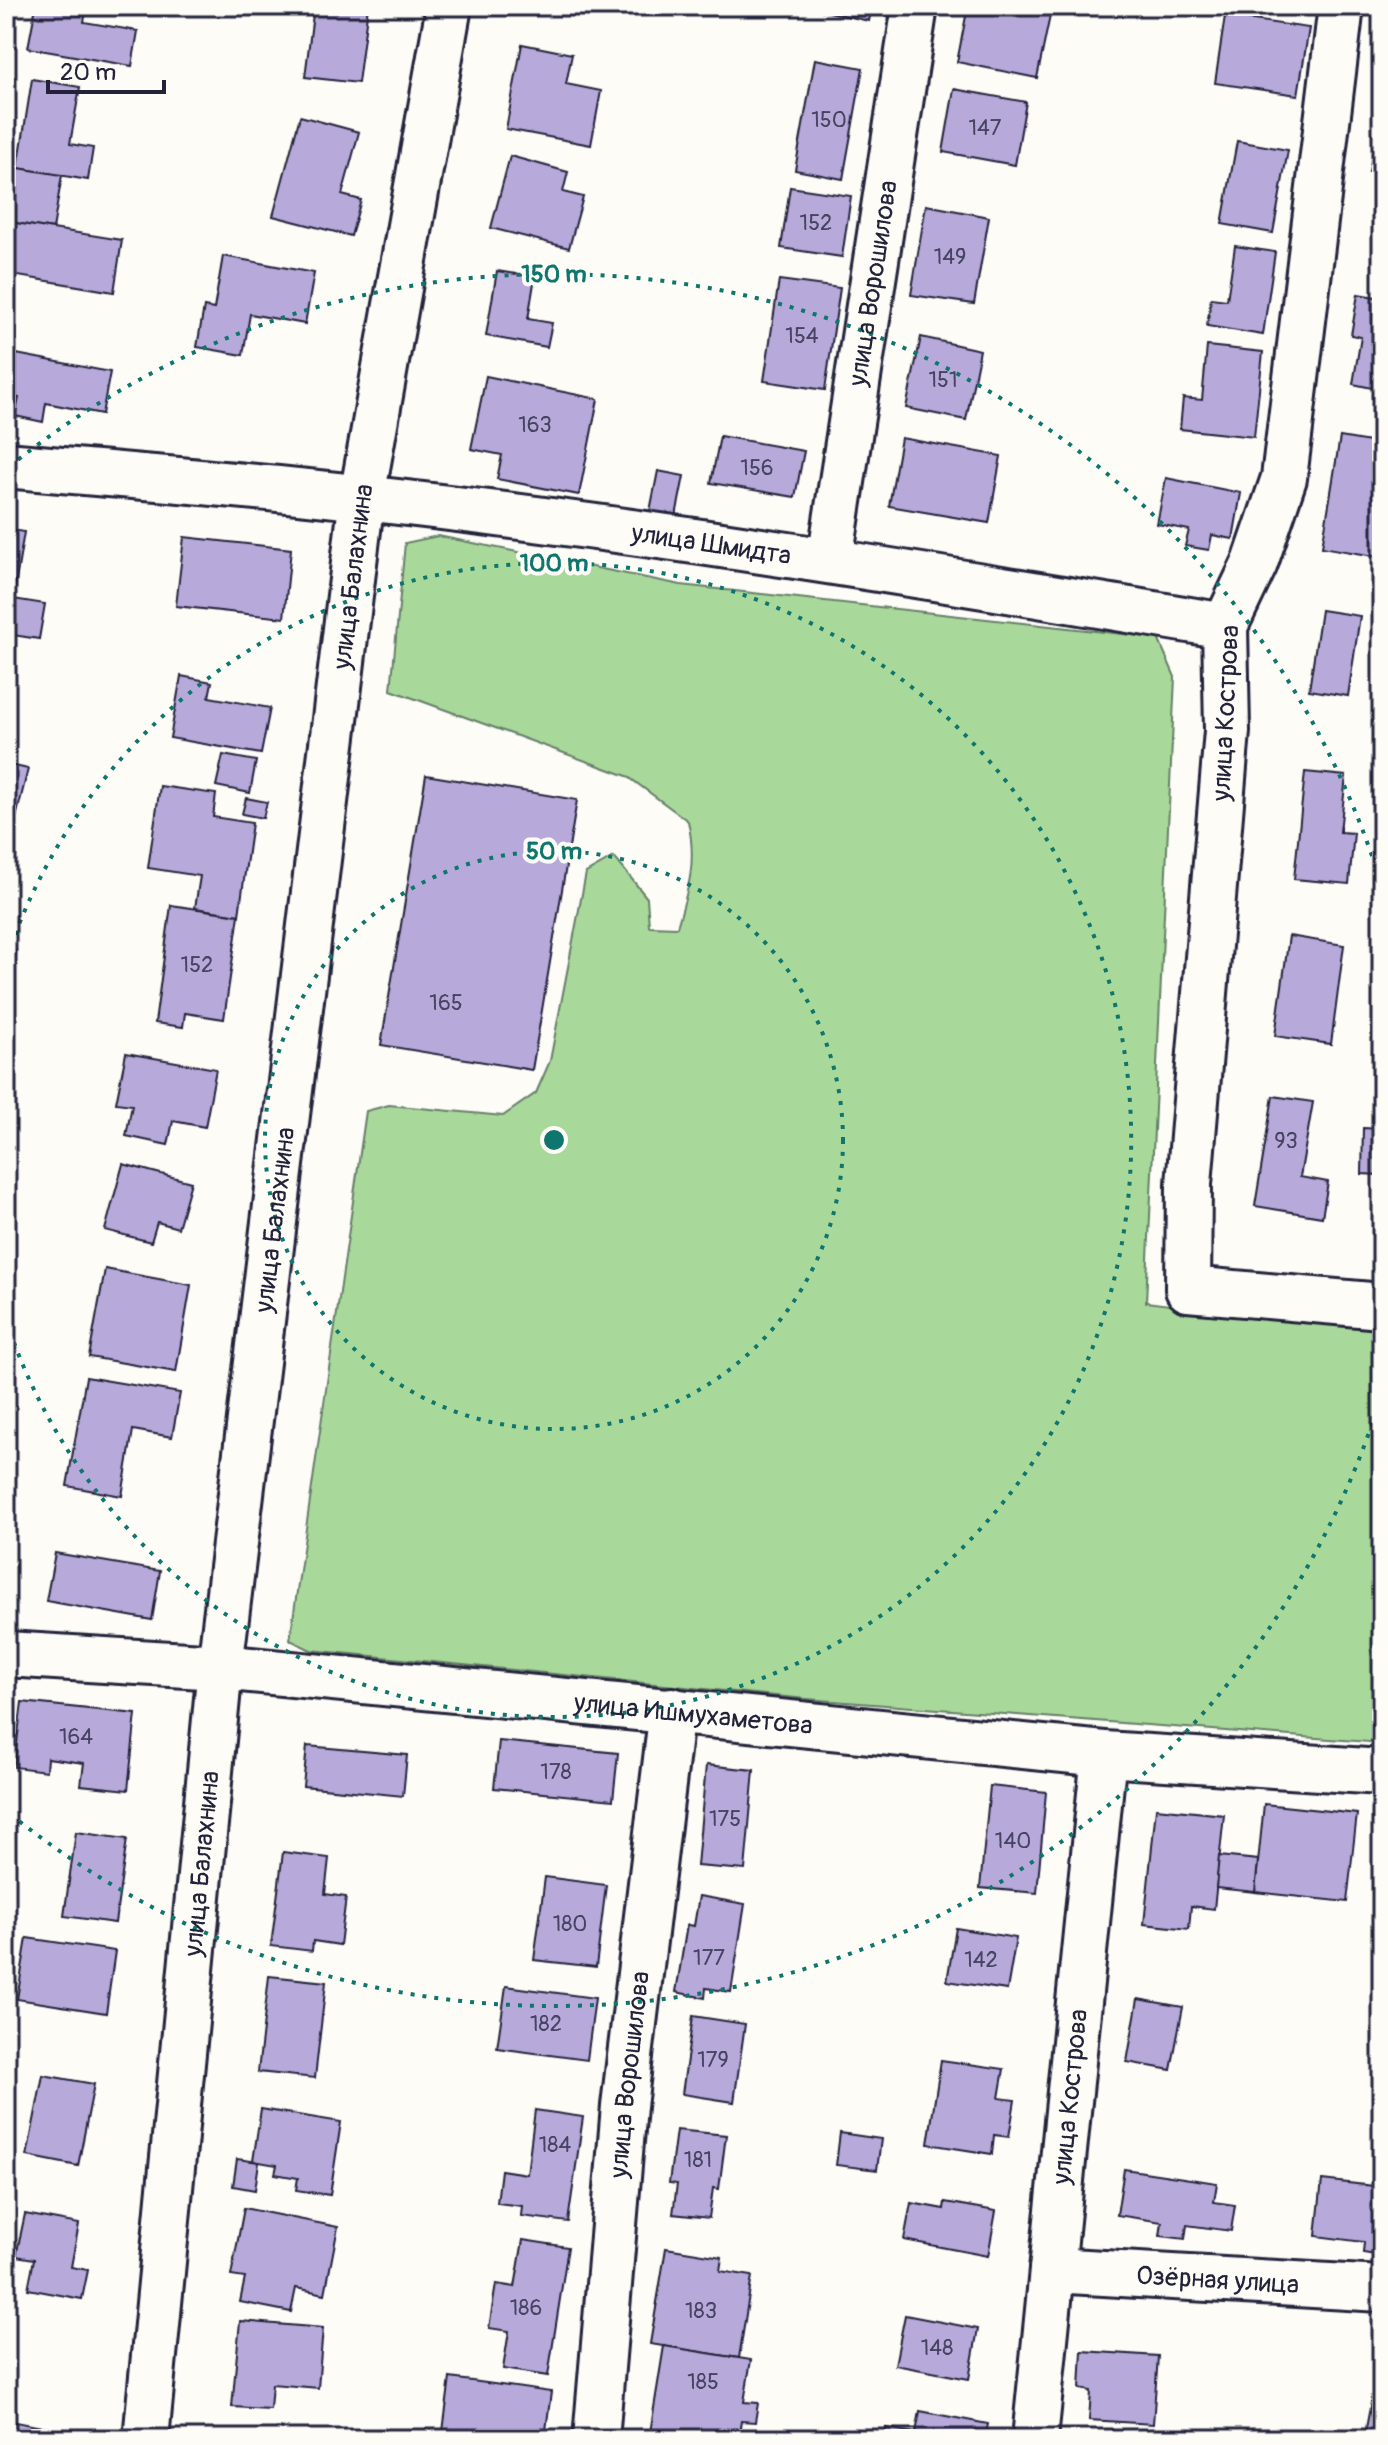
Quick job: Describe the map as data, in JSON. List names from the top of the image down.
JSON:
{
  "streets": {
    "street": [
      "улица Ворошилова",
      "улица Шмидта",
      "улица Балахнина",
      "улица Кострова",
      "улица Ишмухаметова",
      "Озёрная улица"
    ]
  },
  "crossings": [
    ["улица Ворошилова", "улица Шмидта"],
    ["улица Ворошилова", "улица Ишмухаметова"],
    ["улица Шмидта", "улица Балахнина"],
    ["улица Шмидта", "улица Кострова"],
    ["улица Балахнина", "улица Ишмухаметова"],
    ["улица Кострова", "улица Ишмухаметова"],
    ["улица Кострова", "Озёрная улица"]
  ],
  "house_numbers": [
    "150",
    "147",
    "152",
    "149",
    "154",
    "151",
    "163",
    "156",
    "152",
    "165",
    "93",
    "164",
    "178",
    "175",
    "140",
    "180",
    "177",
    "142",
    "182",
    "179",
    "184",
    "181",
    "186",
    "183",
    "148",
    "185"
  ],
  "scale_bar": "20 m",
  "rings": ["150 m", "100 m", "50 m"]
}
